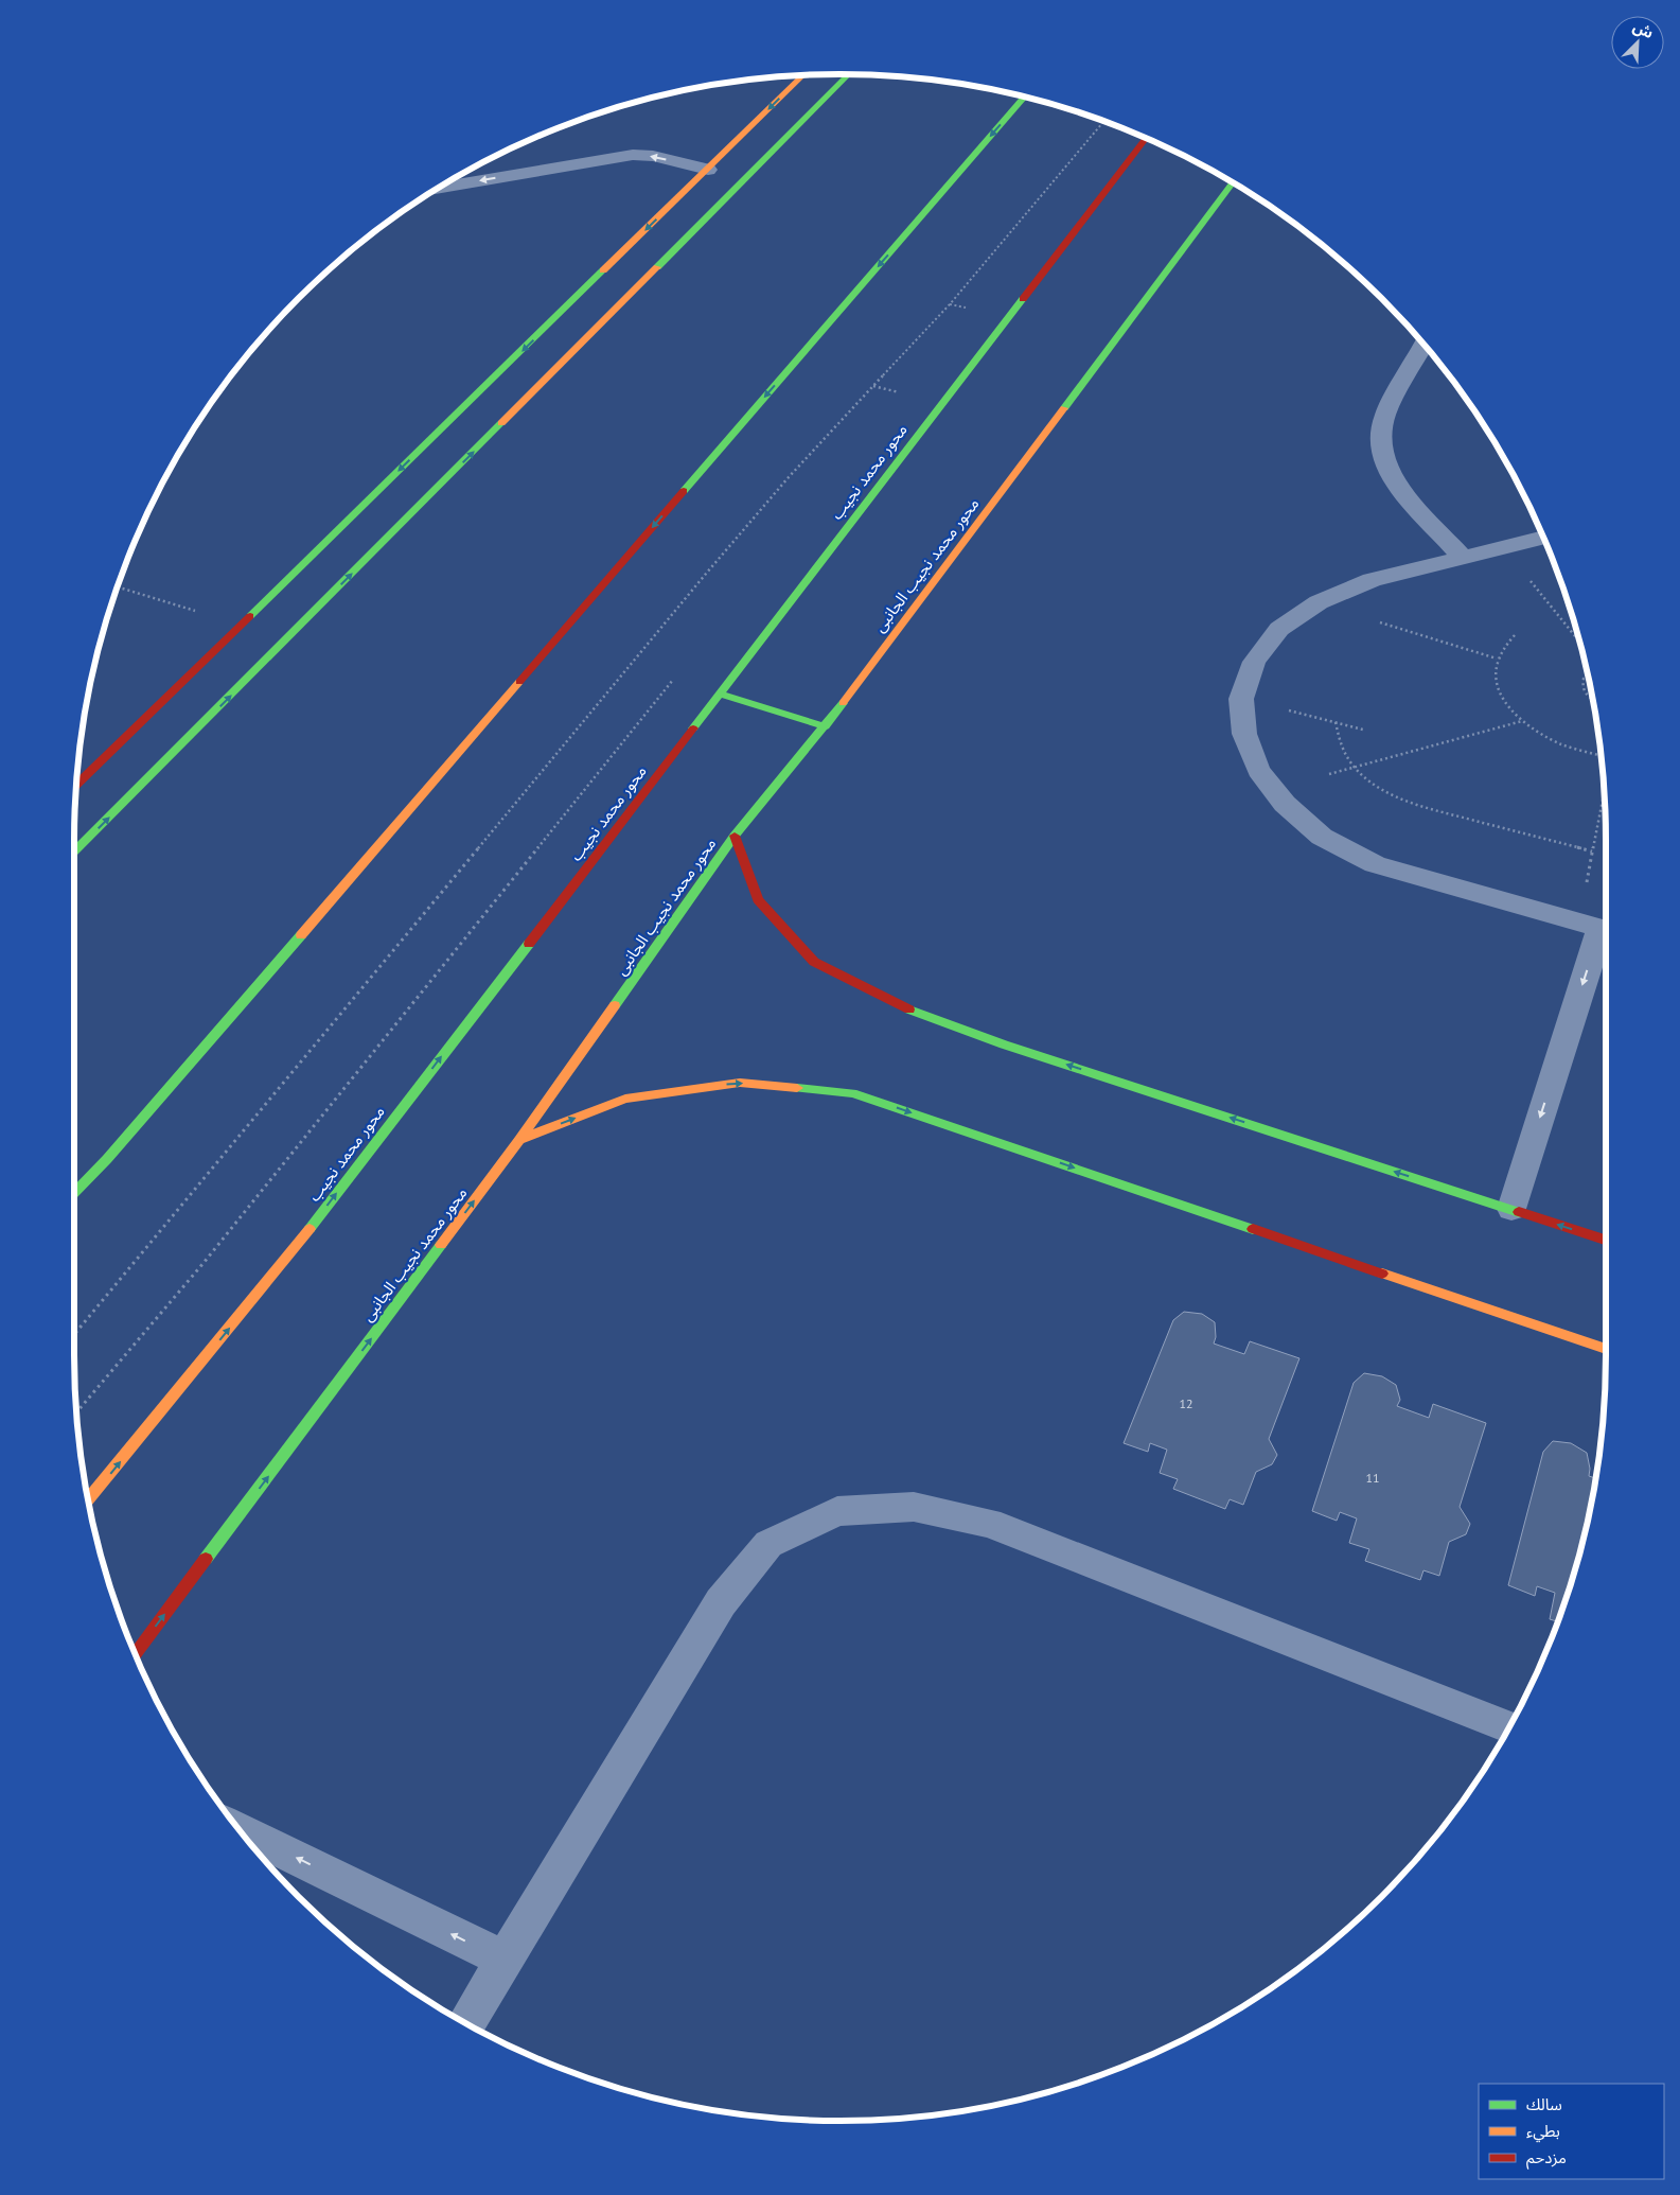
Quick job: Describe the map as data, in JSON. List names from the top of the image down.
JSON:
{
  "streets": {
    "street": ["محور محمد نجيب", "محور محمد نجيب الجانبى"]
  },
  "one_way": ["محور محمد نجيب", "محور محمد نجيب الجانبى"],
  "house_numbers": ["12", "11"],
  "legend": ["سالك", "بطيء", "مزدحم"],
  "north": "top right"
}
